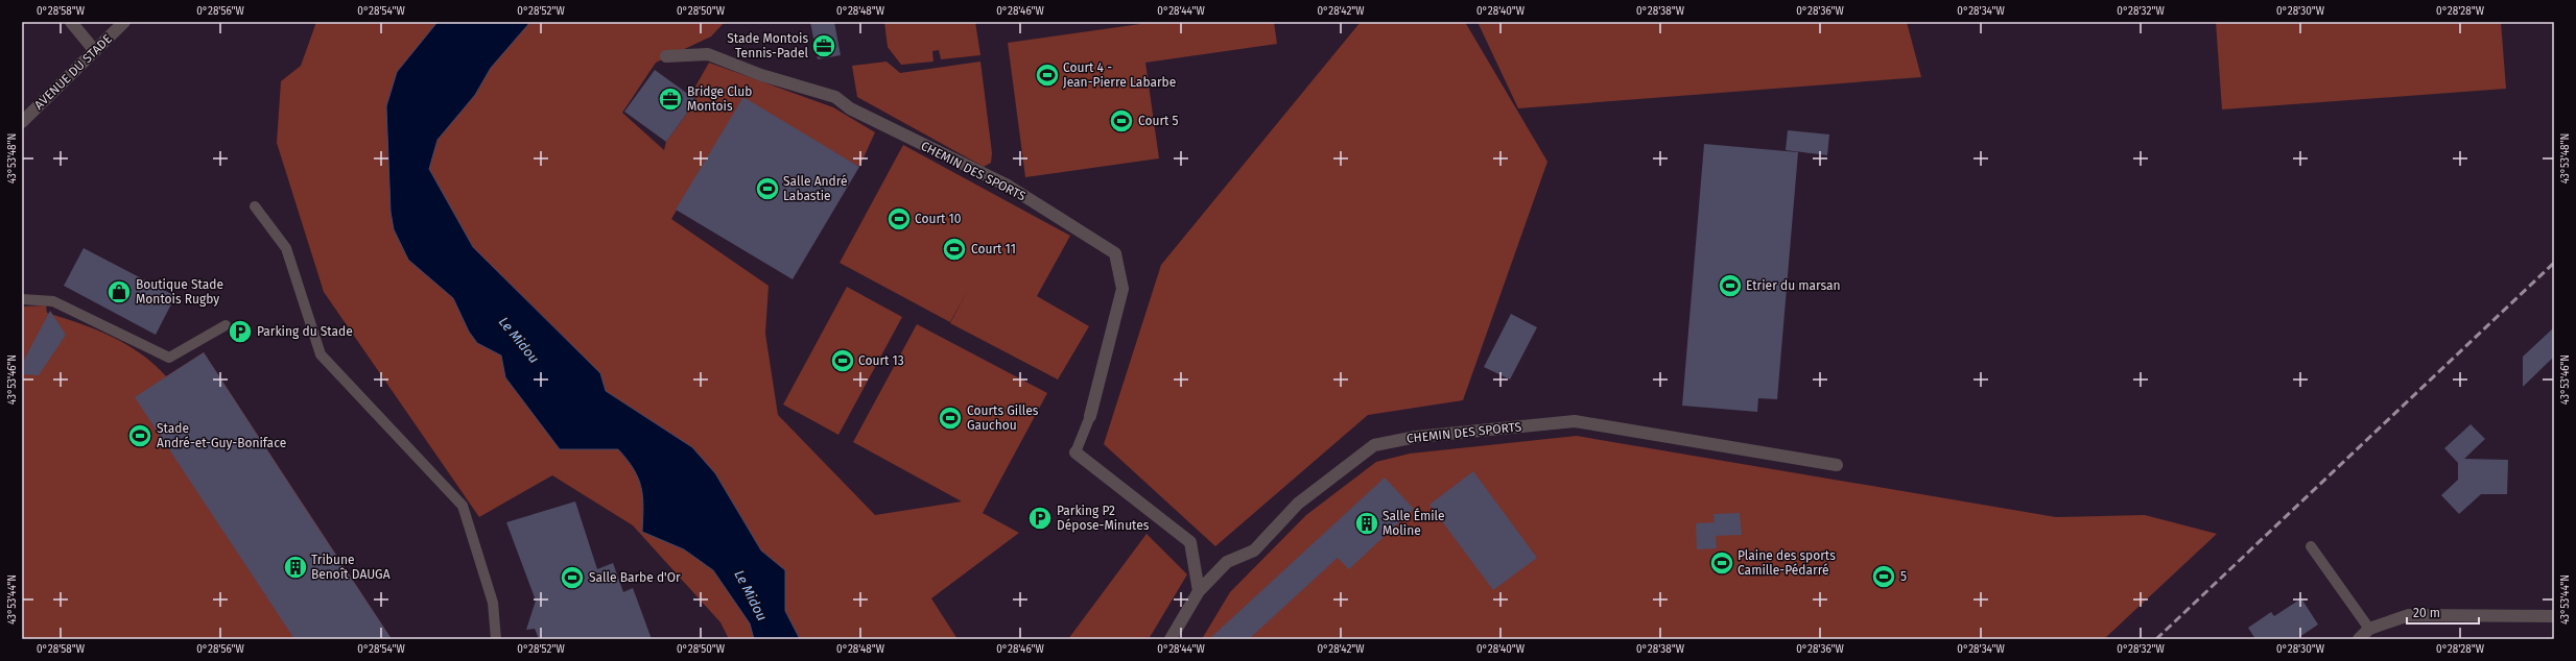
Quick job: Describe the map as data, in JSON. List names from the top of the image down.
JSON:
{
  "streets": {
    "street": ["AVENUE DU STADE", "CHEMIN DES SPORTS"]
  },
  "water": ["Le Midou"],
  "places": {
    "office": ["Stade Montois Tennis-Padel", "Bridge Club Montois"],
    "sports": [
      "Court 4 - Jean-Pierre Labarbe",
      "Court 5",
      "Salle André Labastie",
      "Court 10",
      "Court 11",
      "Etrier du marsan",
      "Court 13",
      "Courts Gilles Gauchou",
      "Stade André-et-Guy-Boniface",
      "Plaine des sports Camille-Pédarré",
      "5",
      "Salle Barbe d'Or"
    ],
    "shop": ["Boutique Stade Montois Rugby"],
    "parking": ["Parking du Stade", "Parking P2 Dépose-Minutes"],
    "building": ["Salle Émile Moline", "Tribune Benoît DAUGA"]
  },
  "scale_bar": "20 m",
  "coordinates": [
    "0°28'58\"W",
    "0°28'56\"W",
    "0°28'54\"W",
    "0°28'52\"W",
    "0°28'50\"W",
    "0°28'48\"W",
    "0°28'46\"W",
    "0°28'44\"W",
    "0°28'42\"W",
    "0°28'40\"W",
    "0°28'38\"W",
    "0°28'36\"W",
    "0°28'34\"W",
    "0°28'32\"W",
    "0°28'30\"W",
    "0°28'28\"W",
    "43°53'48\"N",
    "43°53'46\"N",
    "43°53'44\"N"
  ]
}
